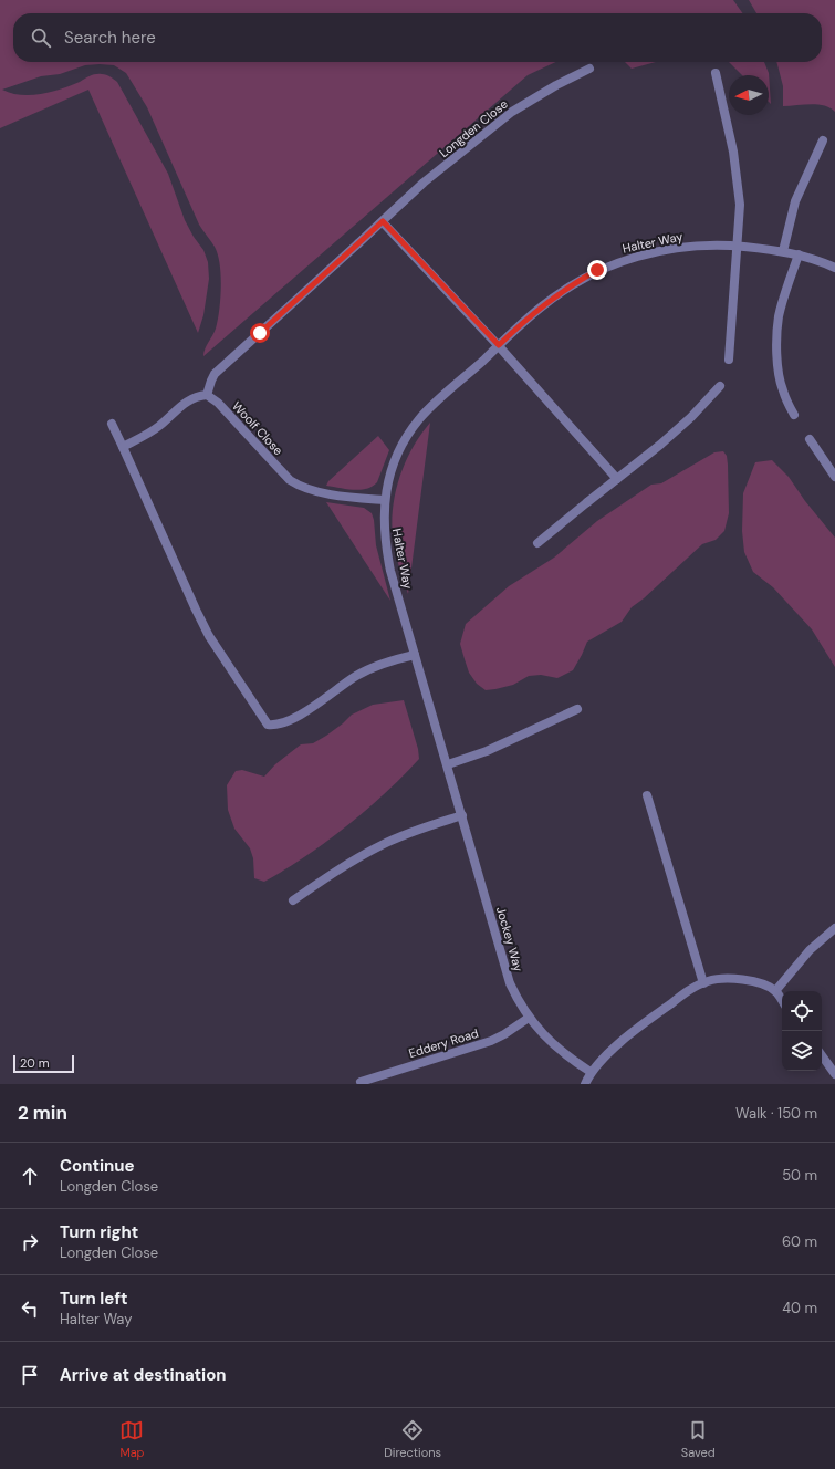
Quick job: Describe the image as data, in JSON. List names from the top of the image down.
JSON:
{
  "streets": {
    "street": [
      "Longden Close",
      "Halter Way",
      "Woolf Close",
      "Jockey Way",
      "Eddery Road"
    ]
  },
  "crossings": [
    ["Longden Close", "Woolf Close"],
    ["Halter Way", "Woolf Close"],
    ["Halter Way", "Jockey Way"],
    ["Jockey Way", "Eddery Road"]
  ],
  "scale_bar": "20 m",
  "north": "left",
  "page": {
    "search": "Search here",
    "scale": "20 m",
    "heading": ["2 min", "Walk · 150 m"],
    "list": [
      ["Continue", "Longden Close", "50 m"],
      ["Turn right", "Longden Close", "60 m"],
      ["Turn left", "Halter Way", "40 m"],
      "Arrive at destination"
    ],
    "nav": ["Map", "Directions", "Saved"]
  }
}
